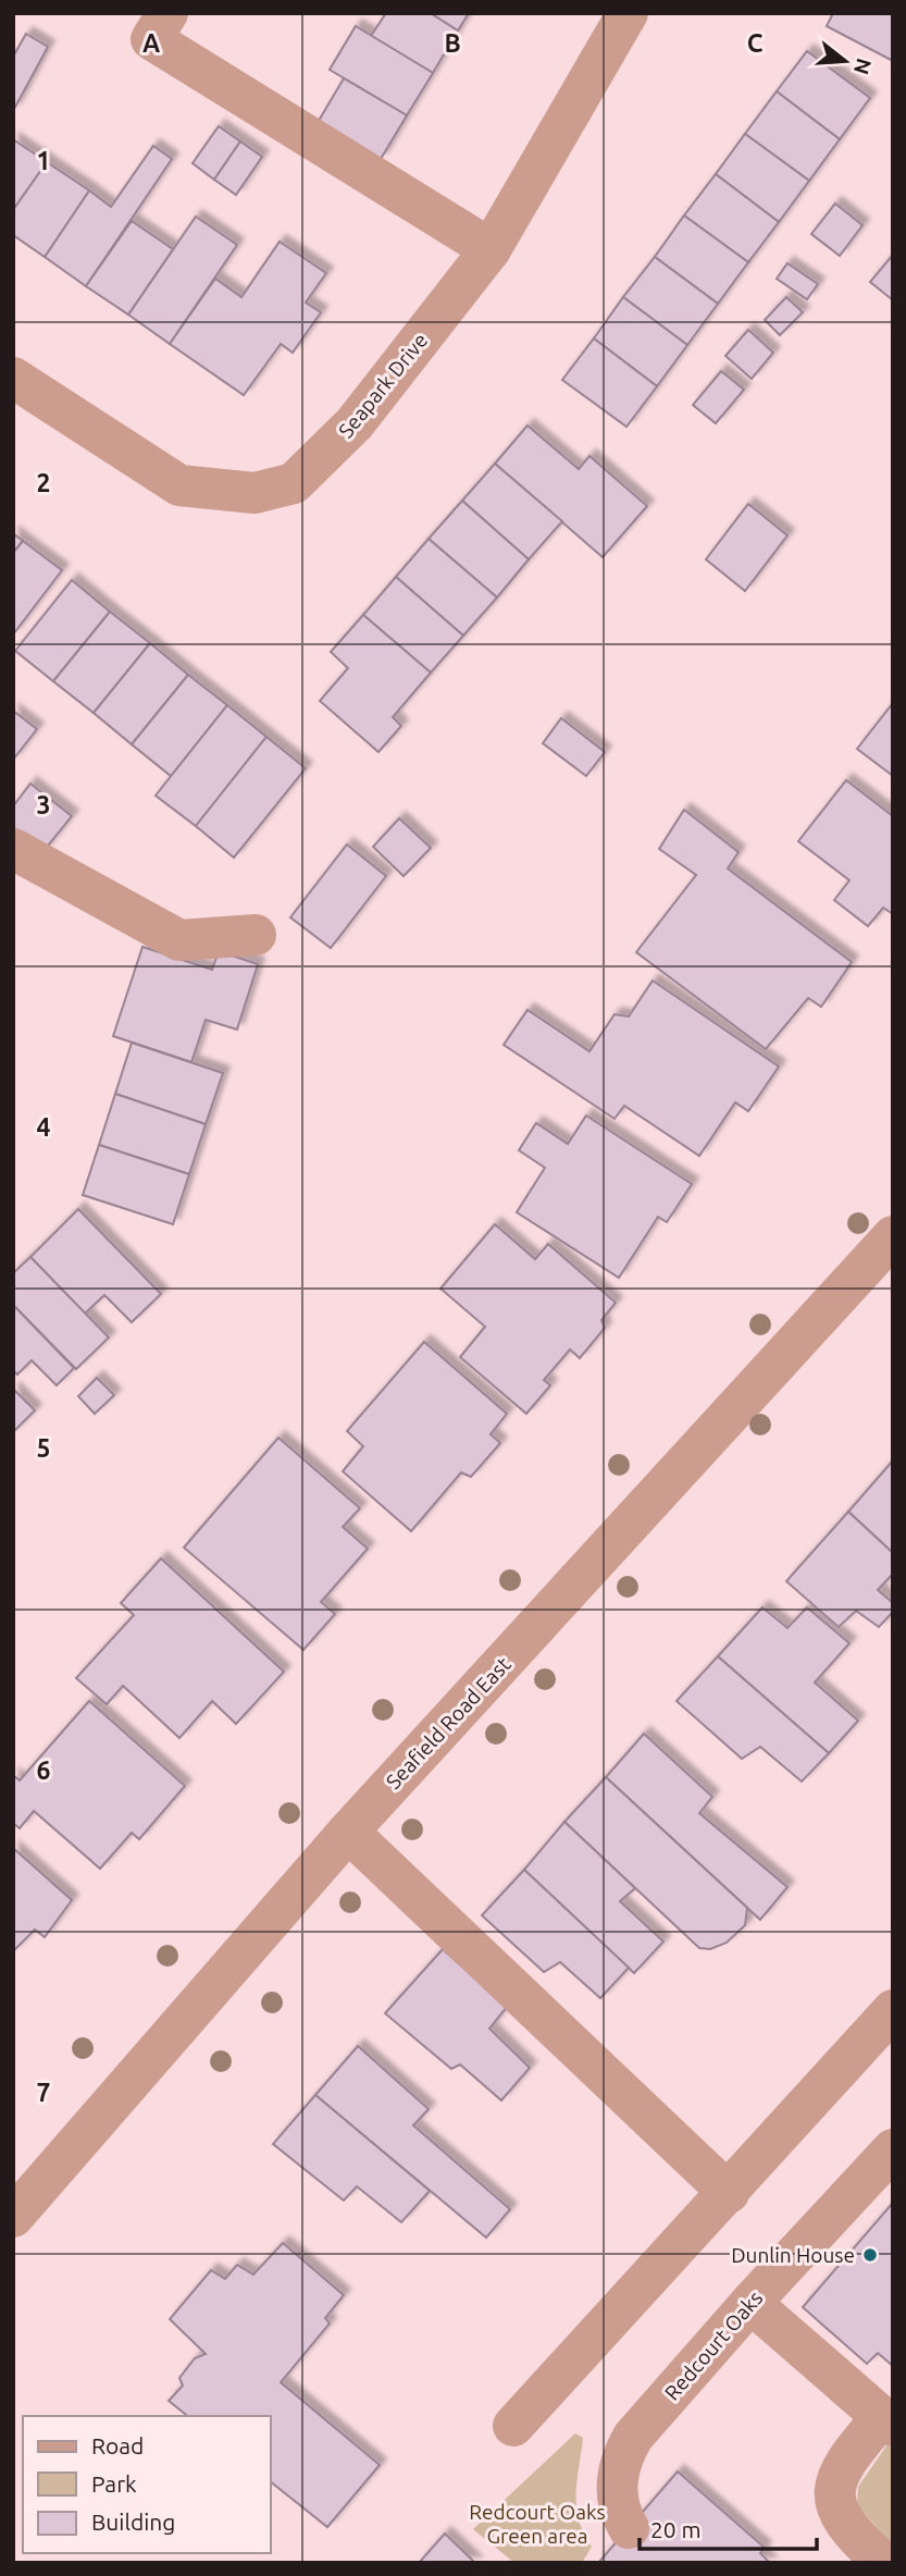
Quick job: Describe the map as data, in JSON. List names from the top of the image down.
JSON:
{
  "streets": {
    "street": ["Seapark Drive", "Seafield Road East", "Redcourt Oaks"]
  },
  "parks": ["Redcourt Oaks Green area"],
  "places": ["Dunlin House"],
  "legend": ["Road", "Park", "Building"],
  "scale_bar": "20 m",
  "north": "right",
  "grid": {
    "columns": ["A", "B", "C"],
    "rows": [
      "1",
      "2",
      "3",
      "4",
      "5",
      "6",
      "7"
    ]
  }
}
